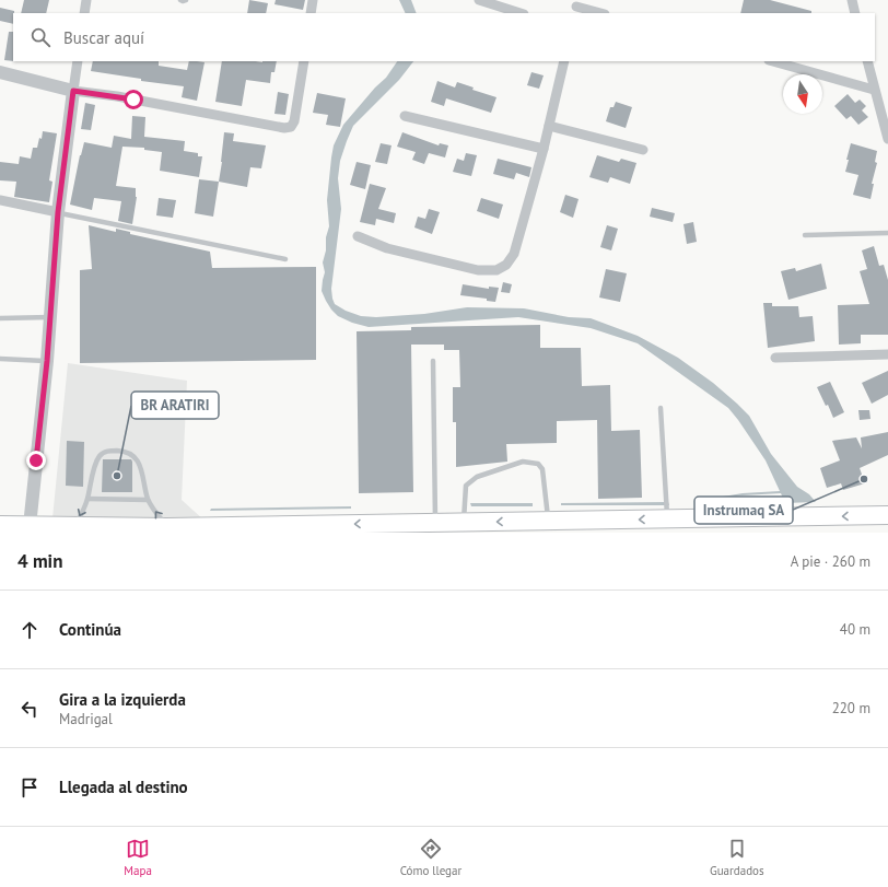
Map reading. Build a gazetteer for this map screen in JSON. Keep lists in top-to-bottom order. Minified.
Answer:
{"places":["BR ARATIRI","Instrumaq SA"],"north":"bottom","page":{"search":"Buscar aquí","heading":["4 min","A pie · 260 m"],"list":[["Continúa","40 m"],["Gira a la izquierda","Madrigal","220 m"],"Llegada al destino"],"nav":["Mapa","Cómo llegar","Guardados"]}}
